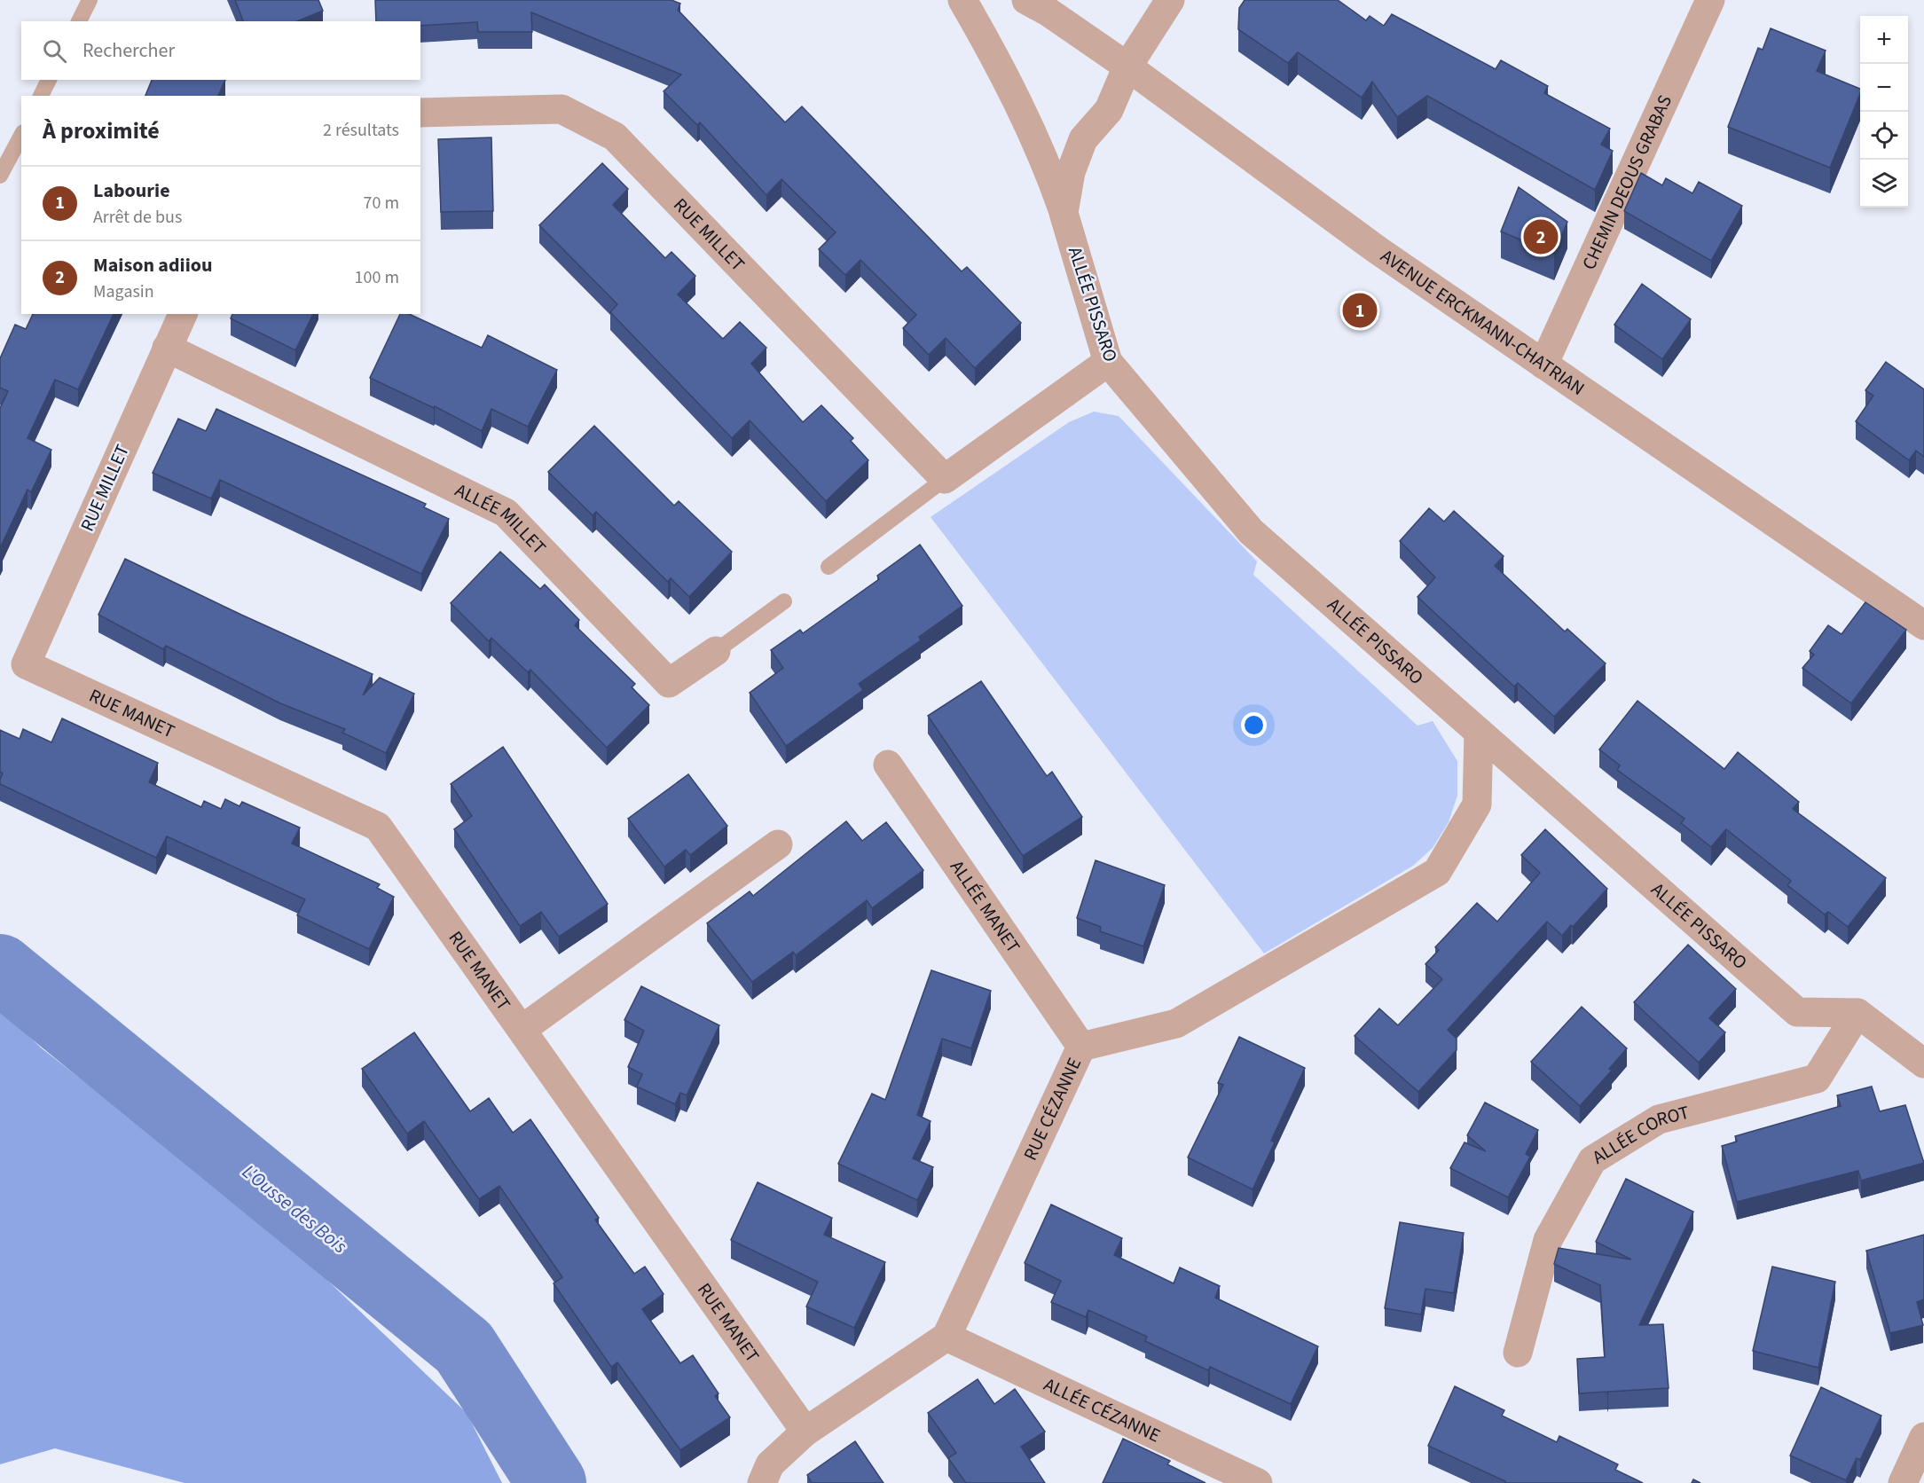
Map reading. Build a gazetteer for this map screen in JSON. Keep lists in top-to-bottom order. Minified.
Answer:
{"streets":{"street":["CHEMIN DEOUS GRABAS","RUE MILLET","ALLÉE PISSARO","AVENUE ERCKMANN-CHATRIAN","ALLÉE MILLET","RUE MANET","ALLÉE MANET","RUE CÉZANNE","ALLÉE COROT","ALLÉE CÉZANNE"]},"crossings":[["CHEMIN DEOUS GRABAS","AVENUE ERCKMANN-CHATRIAN"],["RUE MILLET","ALLÉE MILLET"],["RUE MILLET","RUE MANET"],["ALLÉE PISSARO","AVENUE ERCKMANN-CHATRIAN"],["ALLÉE PISSARO","RUE CÉZANNE"],["ALLÉE PISSARO","ALLÉE COROT"],["ALLÉE MANET","RUE CÉZANNE"],["RUE CÉZANNE","ALLÉE CÉZANNE"]],"water":["L'Ousse des Bois"],"page":{"map_buttons":["+","−"],"search":"Rechercher","heading":["À proximité","2 résultats"],"list":[{"mark":"1","name":"Labourie","note":"Arrêt de bus","value":"70 m"},{"mark":"2","name":"Maison adiiou","note":"Magasin","value":"100 m"}],"pins":["2","1"]}}
